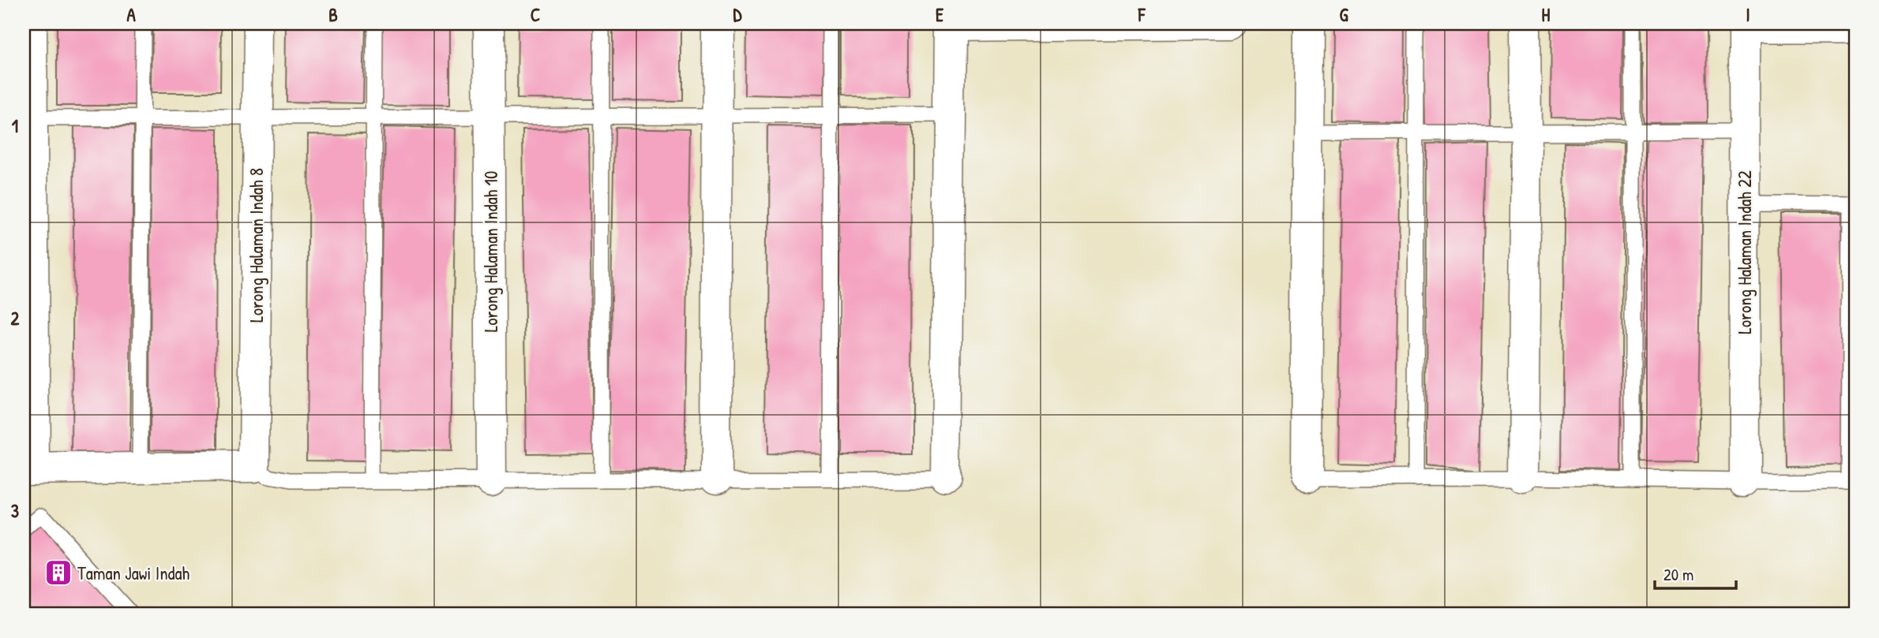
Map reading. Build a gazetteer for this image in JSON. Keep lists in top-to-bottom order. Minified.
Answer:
{"streets":{"street":["Lorong Halaman Indah 8","Lorong Halaman Indah 10","Lorong Halaman Indah 22"]},"places":{"building":["Taman Jawi Indah"]},"scale_bar":"20 m","grid":{"columns":["A","B","C","D","E","F","G","H","I"],"rows":["1","2","3"]}}
